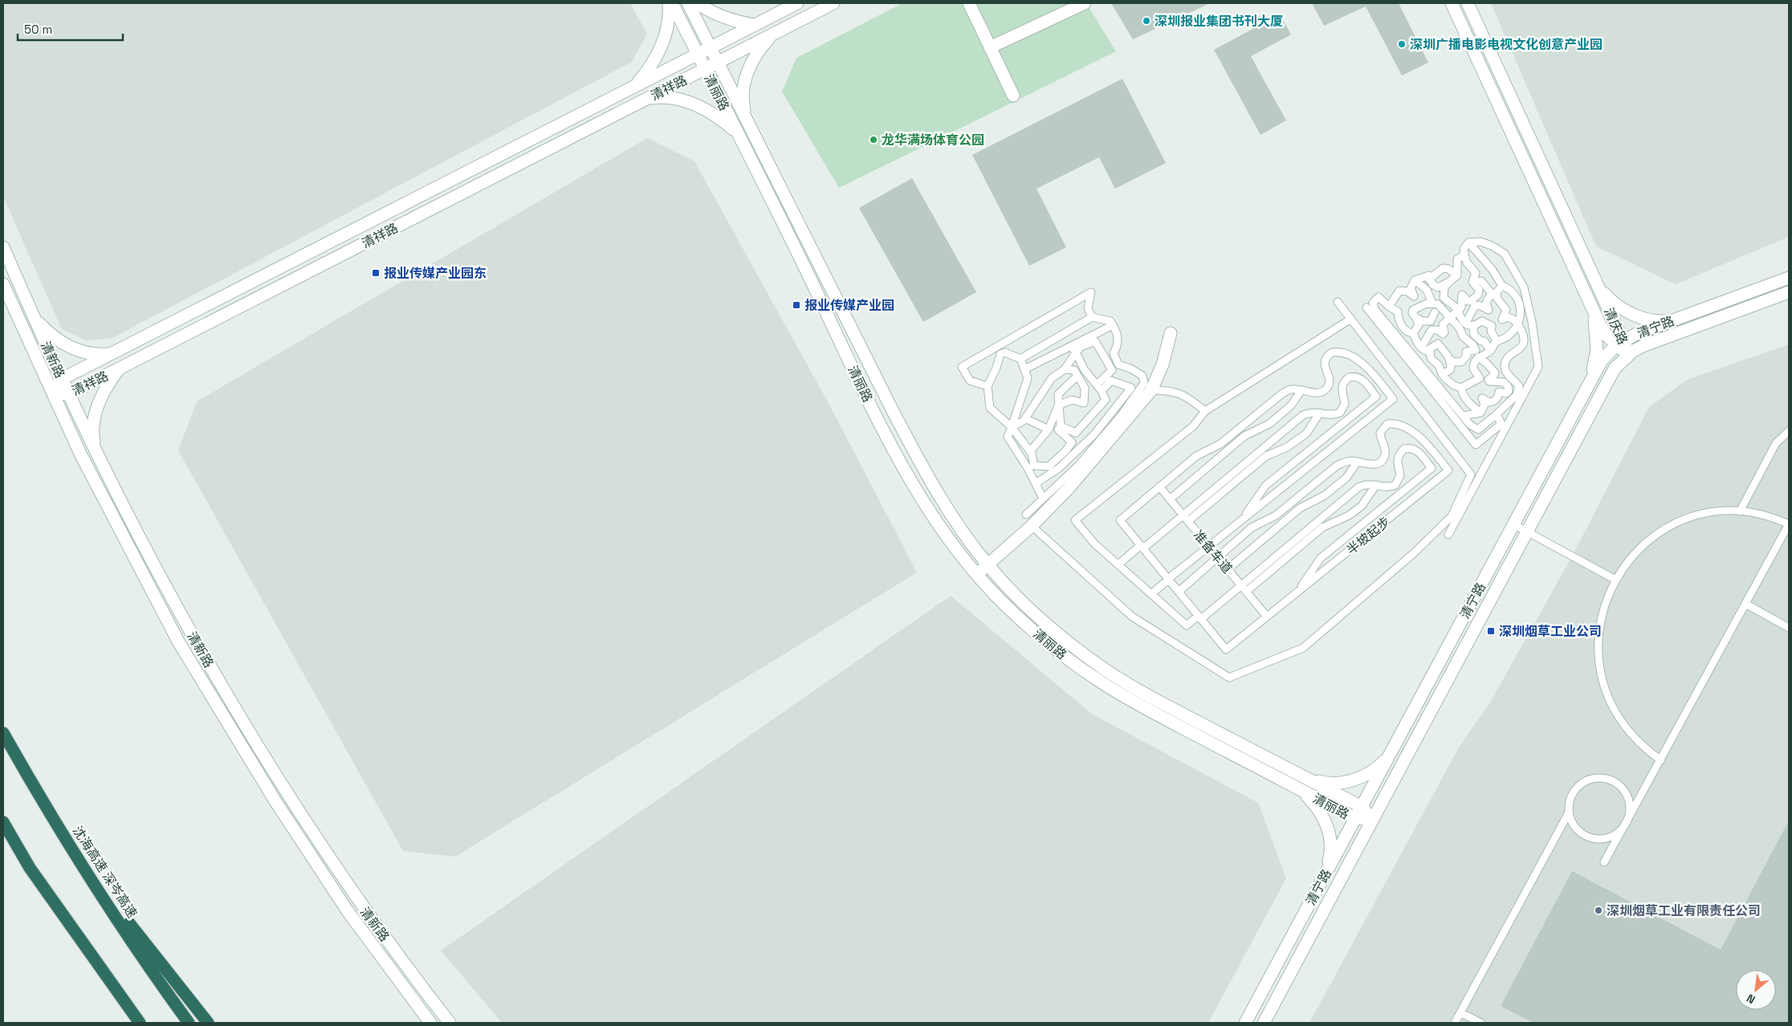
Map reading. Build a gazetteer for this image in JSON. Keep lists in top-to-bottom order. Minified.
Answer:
{"streets":{"highway":["沈海高速 深岑高速"],"street":["清祥路","清丽路","清庆路","清宁路","清新路"],"lane":["半坡起步","准备车道"]},"crossings":[["清祥路","清丽路"],["清祥路","清新路"],["清丽路","清宁路"],["清庆路","清宁路"],["半坡起步","准备车道"]],"places":{"other":["深圳报业集团书刊大厦","深圳广播电影电视文化创意产业园","龙华满场体育公园","深圳烟草工业有限责任公司"],"transit":["报业传媒产业园东","报业传媒产业园","深圳烟草工业公司"]},"scale_bar":"50 m","north":"bottom left"}
